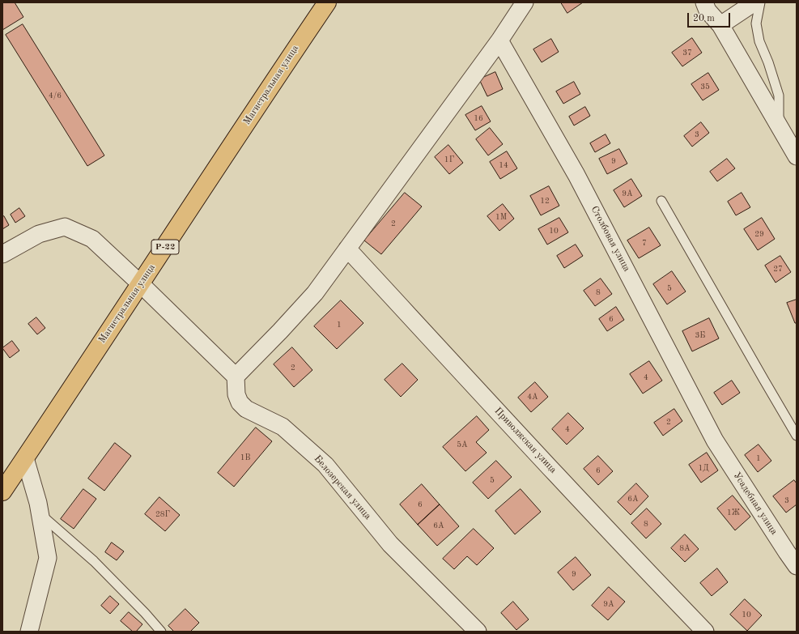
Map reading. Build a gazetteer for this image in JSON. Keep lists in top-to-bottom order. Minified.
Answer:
{"streets":{"highway":["Магистральная улица","Р-22"],"street":["Столбовая улица","Приволжская улица","Белозерская улица","Усадебная улица"]},"crossings":[["Столбовая улица","Усадебная улица"]],"house_numbers":["37","35","4/6","16","3","1Г","9","14","9А","12","1М","2","10","29","7","27","5","8","6","1","3Б","2","4","4А","2","4","5А","1В","1","1Д","6","5","6А","3","6","1Ж","28Г","8","6А","8А","9","9А","10"],"scale_bar":"20 m"}
